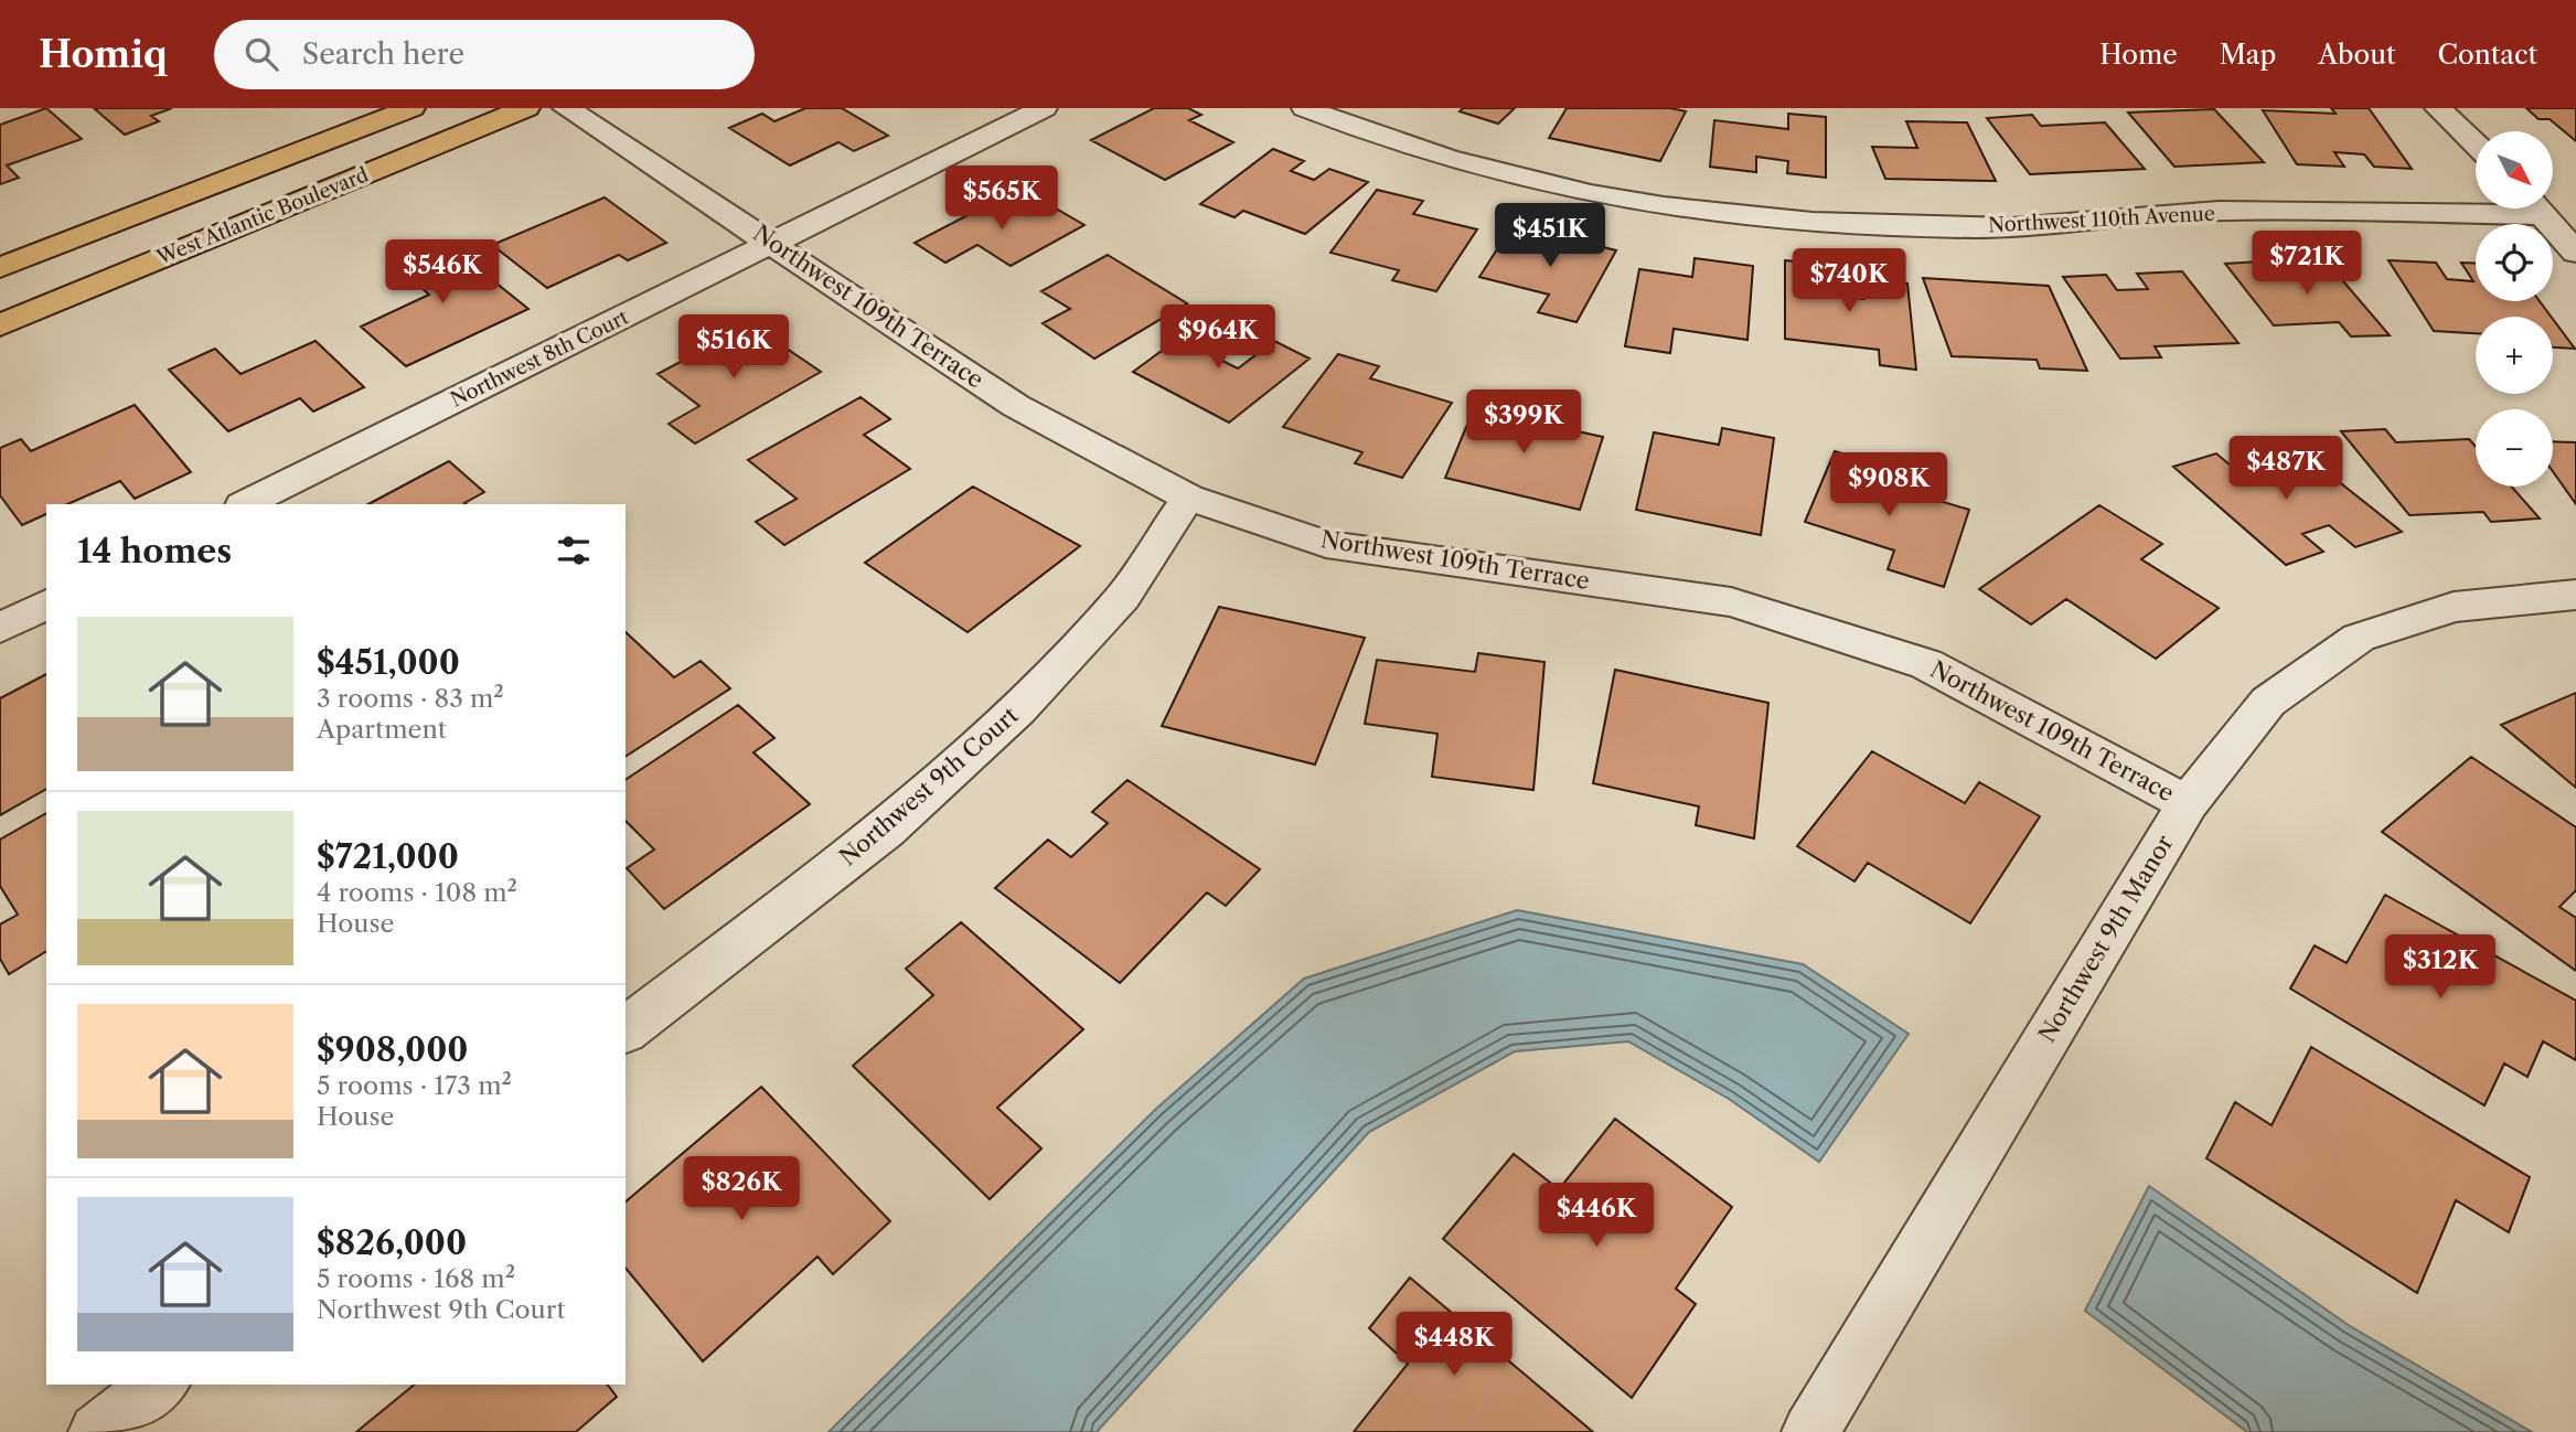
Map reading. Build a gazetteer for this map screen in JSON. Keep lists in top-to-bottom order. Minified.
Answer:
{"streets":{"main road":["West Atlantic Boulevard"],"street":["Northwest 110th Avenue","Northwest 109th Terrace","Northwest 8th Court","Northwest 9th Court","Northwest 9th Manor"]},"crossings":[["Northwest 109th Terrace","Northwest 8th Court"],["Northwest 109th Terrace","Northwest 9th Court"],["Northwest 109th Terrace","Northwest 9th Manor"]],"north":"bottom right","page":{"header":"Homiq","search":"Search here","nav":["Home","Map","About","Contact"],"map_buttons":["+","−"],"price":["$565K","$451K","$721K","$546K","$740K","$964K","$516K","$399K","$487K","$908K","$312K","$826K","$446K","$448K"],"heading":"14 homes","list":[{"name":"$451,000","note":"3 rooms · 83 m² · Apartment"},{"name":"$721,000","note":"4 rooms · 108 m² · House"},{"name":"$908,000","note":"5 rooms · 173 m² · House"},{"name":"$826,000","note":"5 rooms · 168 m² · Northwest 9th Court"}]}}
